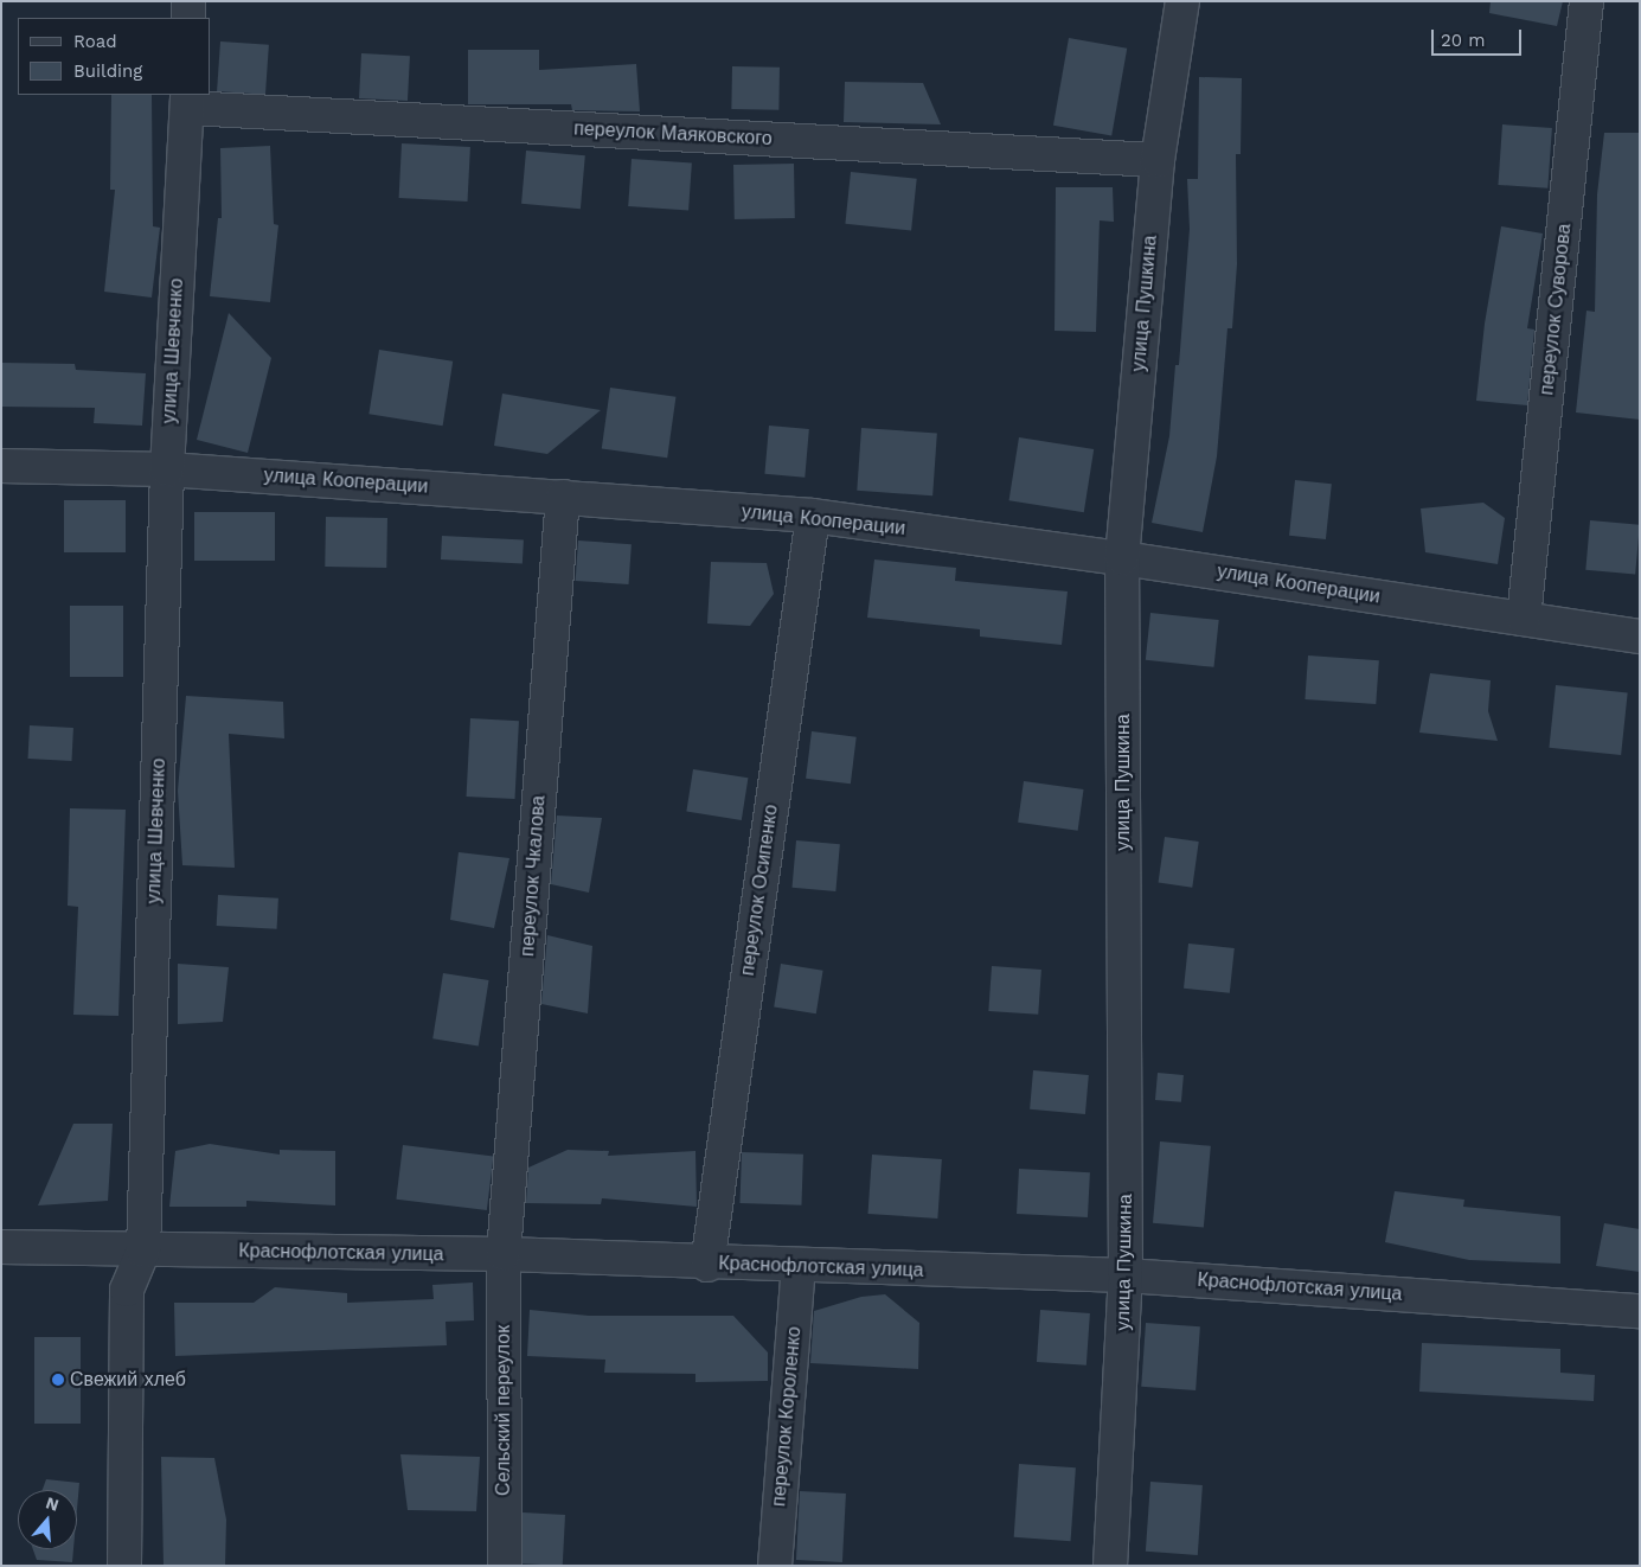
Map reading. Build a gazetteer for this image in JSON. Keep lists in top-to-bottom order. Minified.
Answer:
{"streets":{"street":["переулок Маяковского","улица Пушкина","переулок Суворова","улица Шевченко","улица Кооперации","переулок Чкалова","переулок Осипенко","Краснофлотская улица","Сельский переулок","переулок Короленко"]},"crossings":[["переулок Маяковского","улица Пушкина"],["переулок Маяковского","улица Шевченко"],["улица Пушкина","улица Кооперации"],["улица Пушкина","Краснофлотская улица"],["переулок Суворова","улица Кооперации"],["улица Шевченко","улица Кооперации"],["улица Шевченко","Краснофлотская улица"],["улица Кооперации","переулок Чкалова"],["улица Кооперации","переулок Осипенко"],["переулок Чкалова","Краснофлотская улица"],["переулок Чкалова","Сельский переулок"],["переулок Осипенко","Краснофлотская улица"],["Краснофлотская улица","Сельский переулок"],["Краснофлотская улица","переулок Короленко"]],"places":["Свежий хлеб"],"legend":["Road","Building"],"scale_bar":"20 m","north":"top"}
